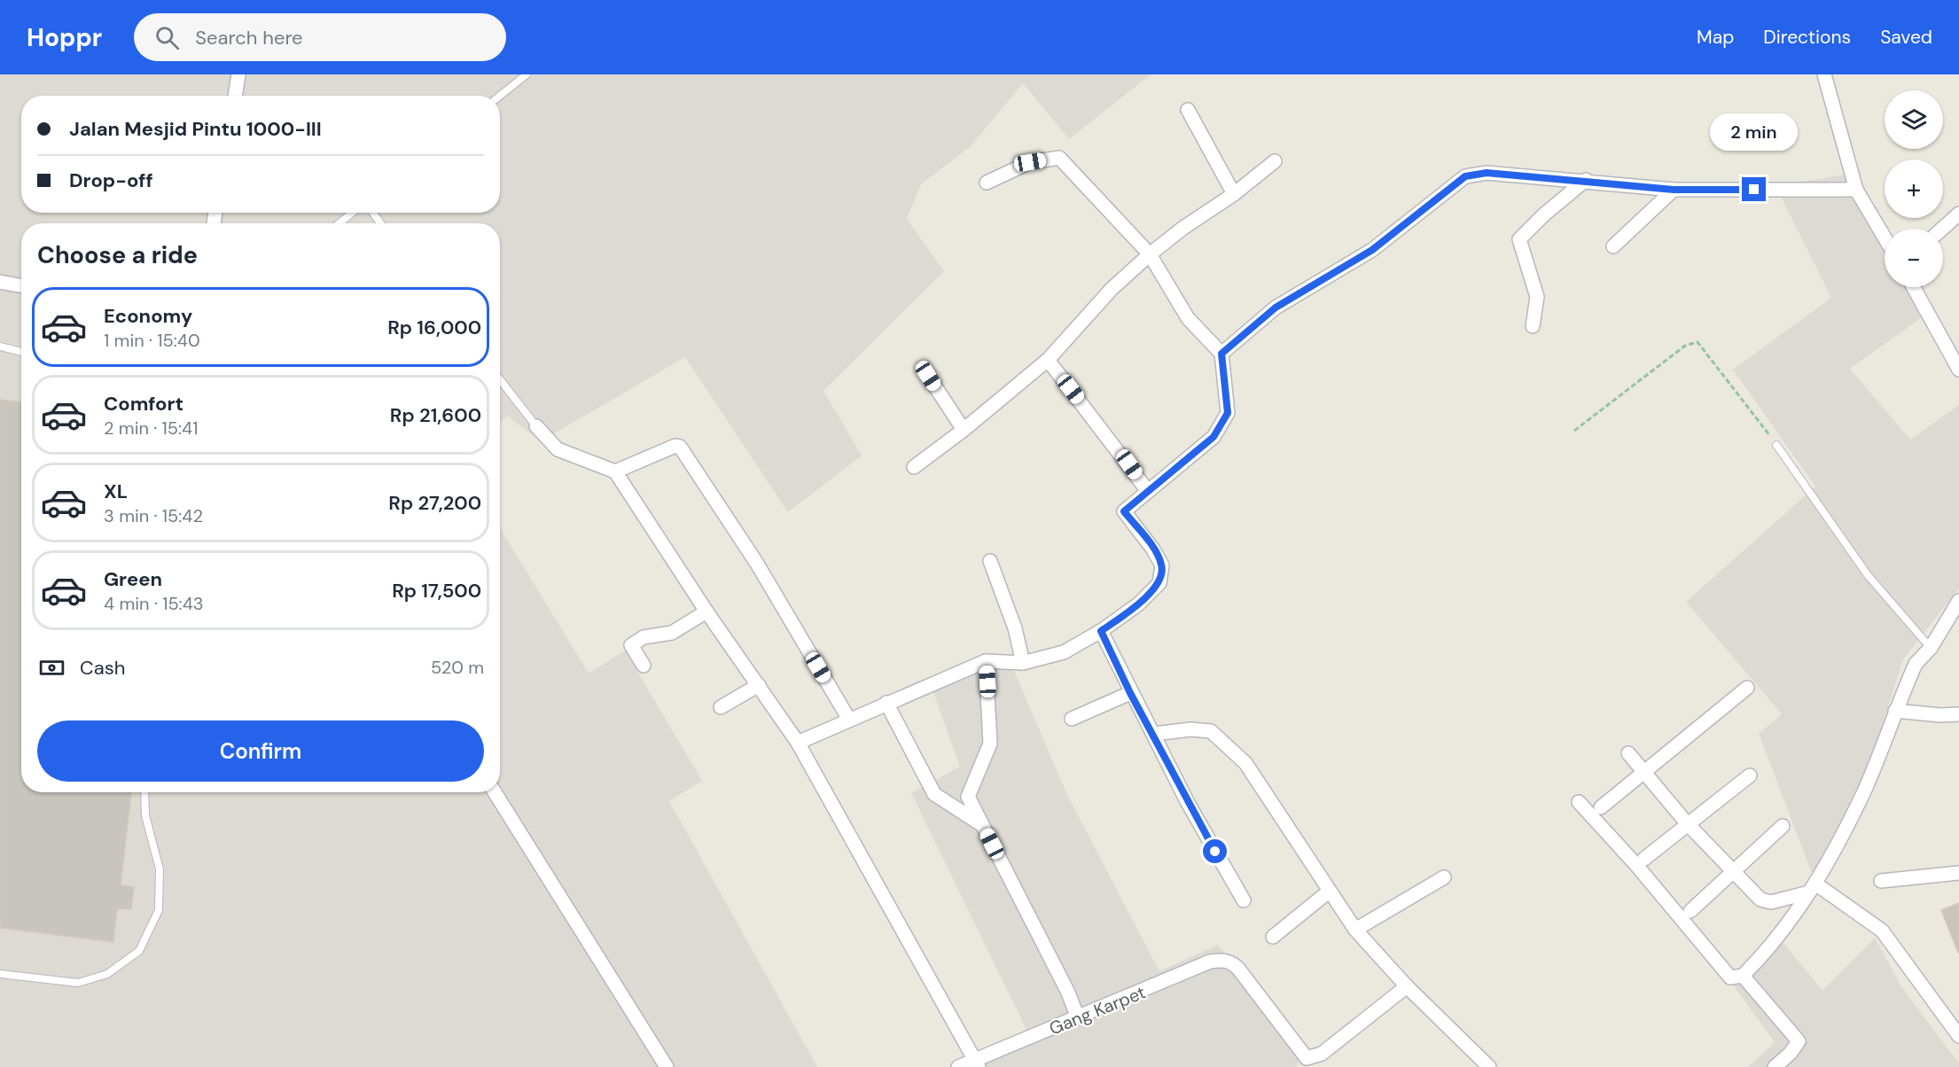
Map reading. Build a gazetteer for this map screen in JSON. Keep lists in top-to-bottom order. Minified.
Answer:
{"streets":{"street":["Gang Karpet"]},"page":{"header":"Hoppr","search":"Search here","nav":["Map","Directions","Saved"],"map_buttons":["+","−"],"banner":["Jalan Mesjid Pintu 1000-III","Drop-off"],"bubble":"2 min","heading":"Choose a ride","list":[{"name":"Economy","note":"1 min · 15:40","value":"Rp 16,000"},{"name":"Comfort","note":"2 min · 15:41","value":"Rp 21,600"},{"name":"XL","note":"3 min · 15:42","value":"Rp 27,200"},{"name":"Green","note":"4 min · 15:43","value":"Rp 17,500"}],"pay":["Cash","520 m"],"buttons":"Confirm"}}
